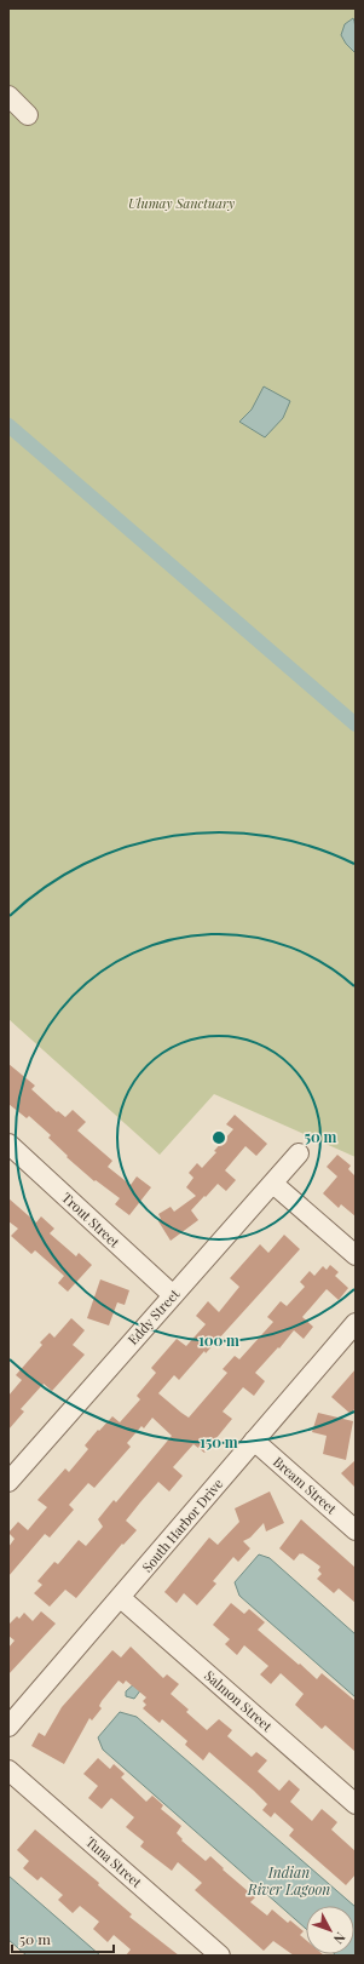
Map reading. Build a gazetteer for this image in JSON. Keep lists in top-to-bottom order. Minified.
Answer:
{"streets":{"street":["Trout Street","Eddy Street","Bream Street","South Harbor Drive","Salmon Street","Tuna Street"]},"crossings":[["Trout Street","Eddy Street"],["Bream Street","South Harbor Drive"],["South Harbor Drive","Salmon Street"]],"water":["Indian River Lagoon"],"parks":["Ulumay Sanctuary"],"scale_bar":"50 m","north":"bottom right","rings":["50 m","100 m","150 m"]}
